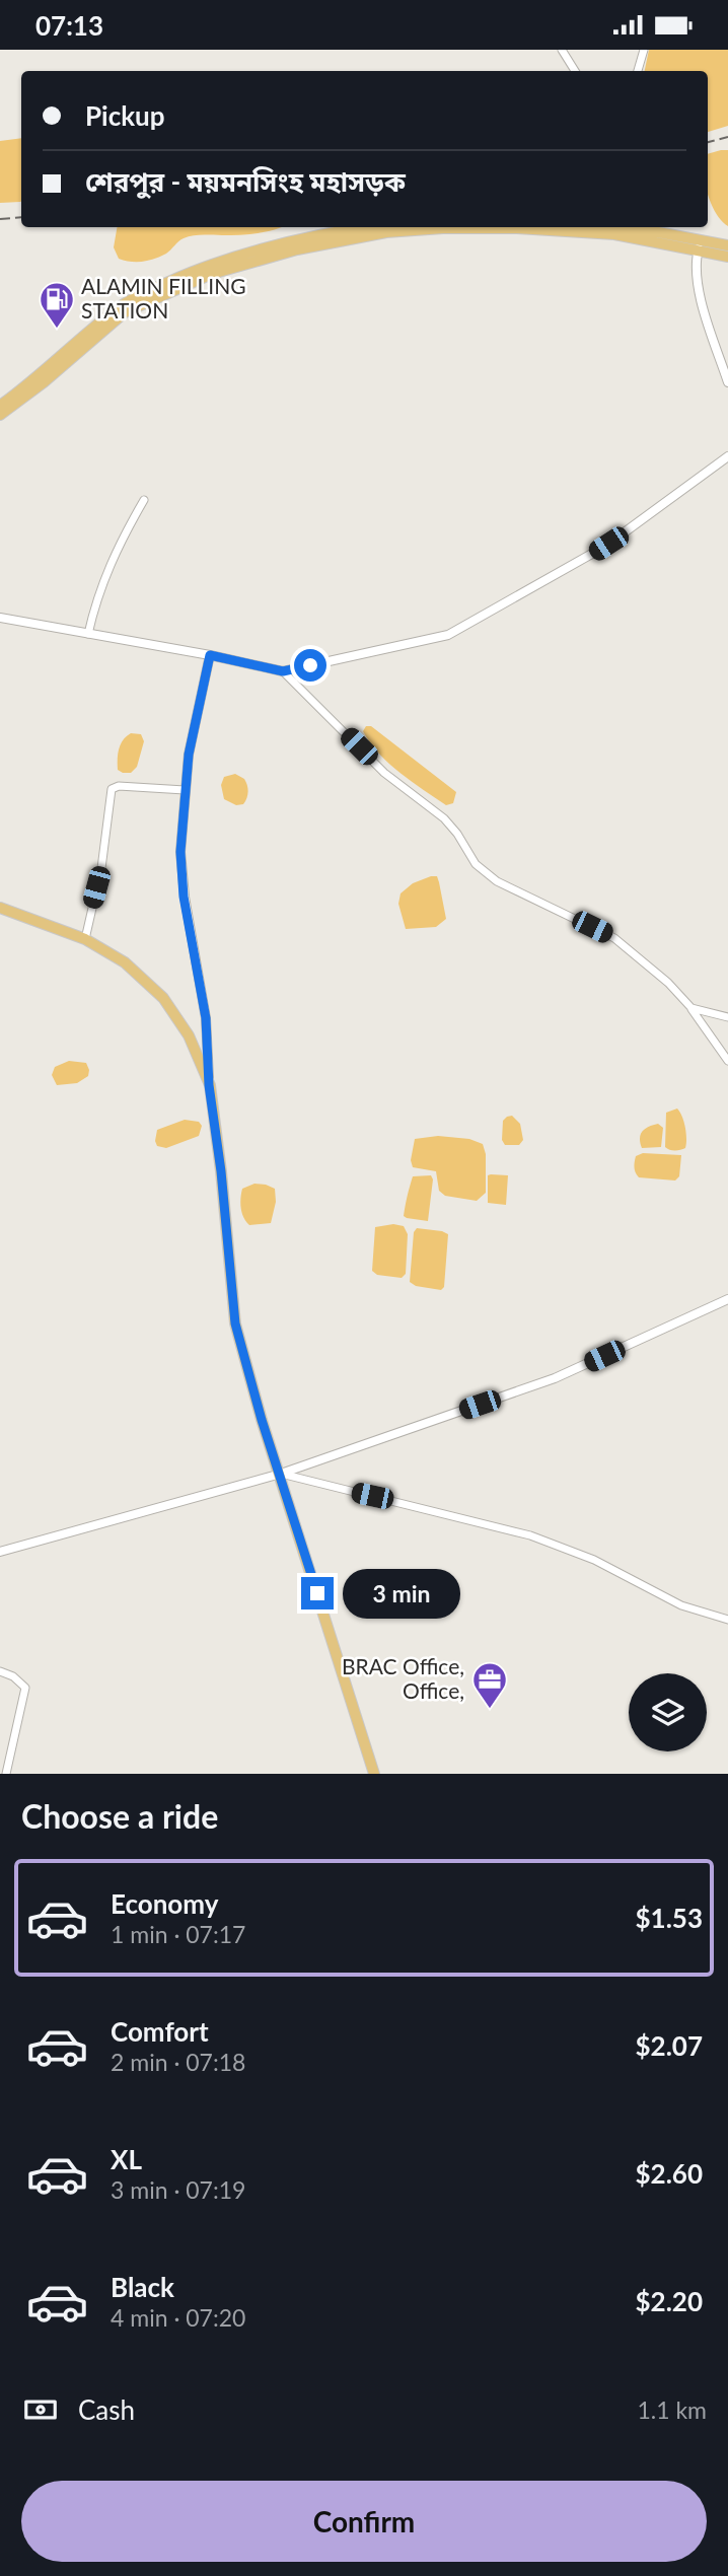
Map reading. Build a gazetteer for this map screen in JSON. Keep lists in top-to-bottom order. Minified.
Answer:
{"places":{"fuel station":["ALAMIN FILLING STATION"],"office":["BRAC Office, Office,"]},"page":{"status":"07:13","banner":["Pickup","শেরপুর - ময়মনসিংহ মহাসড়ক"],"bubble":"3 min","heading":"Choose a ride","list":[{"name":"Economy","note":"1 min · 07:17","value":"$1.53"},{"name":"Comfort","note":"2 min · 07:18","value":"$2.07"},{"name":"XL","note":"3 min · 07:19","value":"$2.60"},{"name":"Black","note":"4 min · 07:20","value":"$2.20"}],"pay":["Cash","1.1 km"],"buttons":"Confirm"}}
